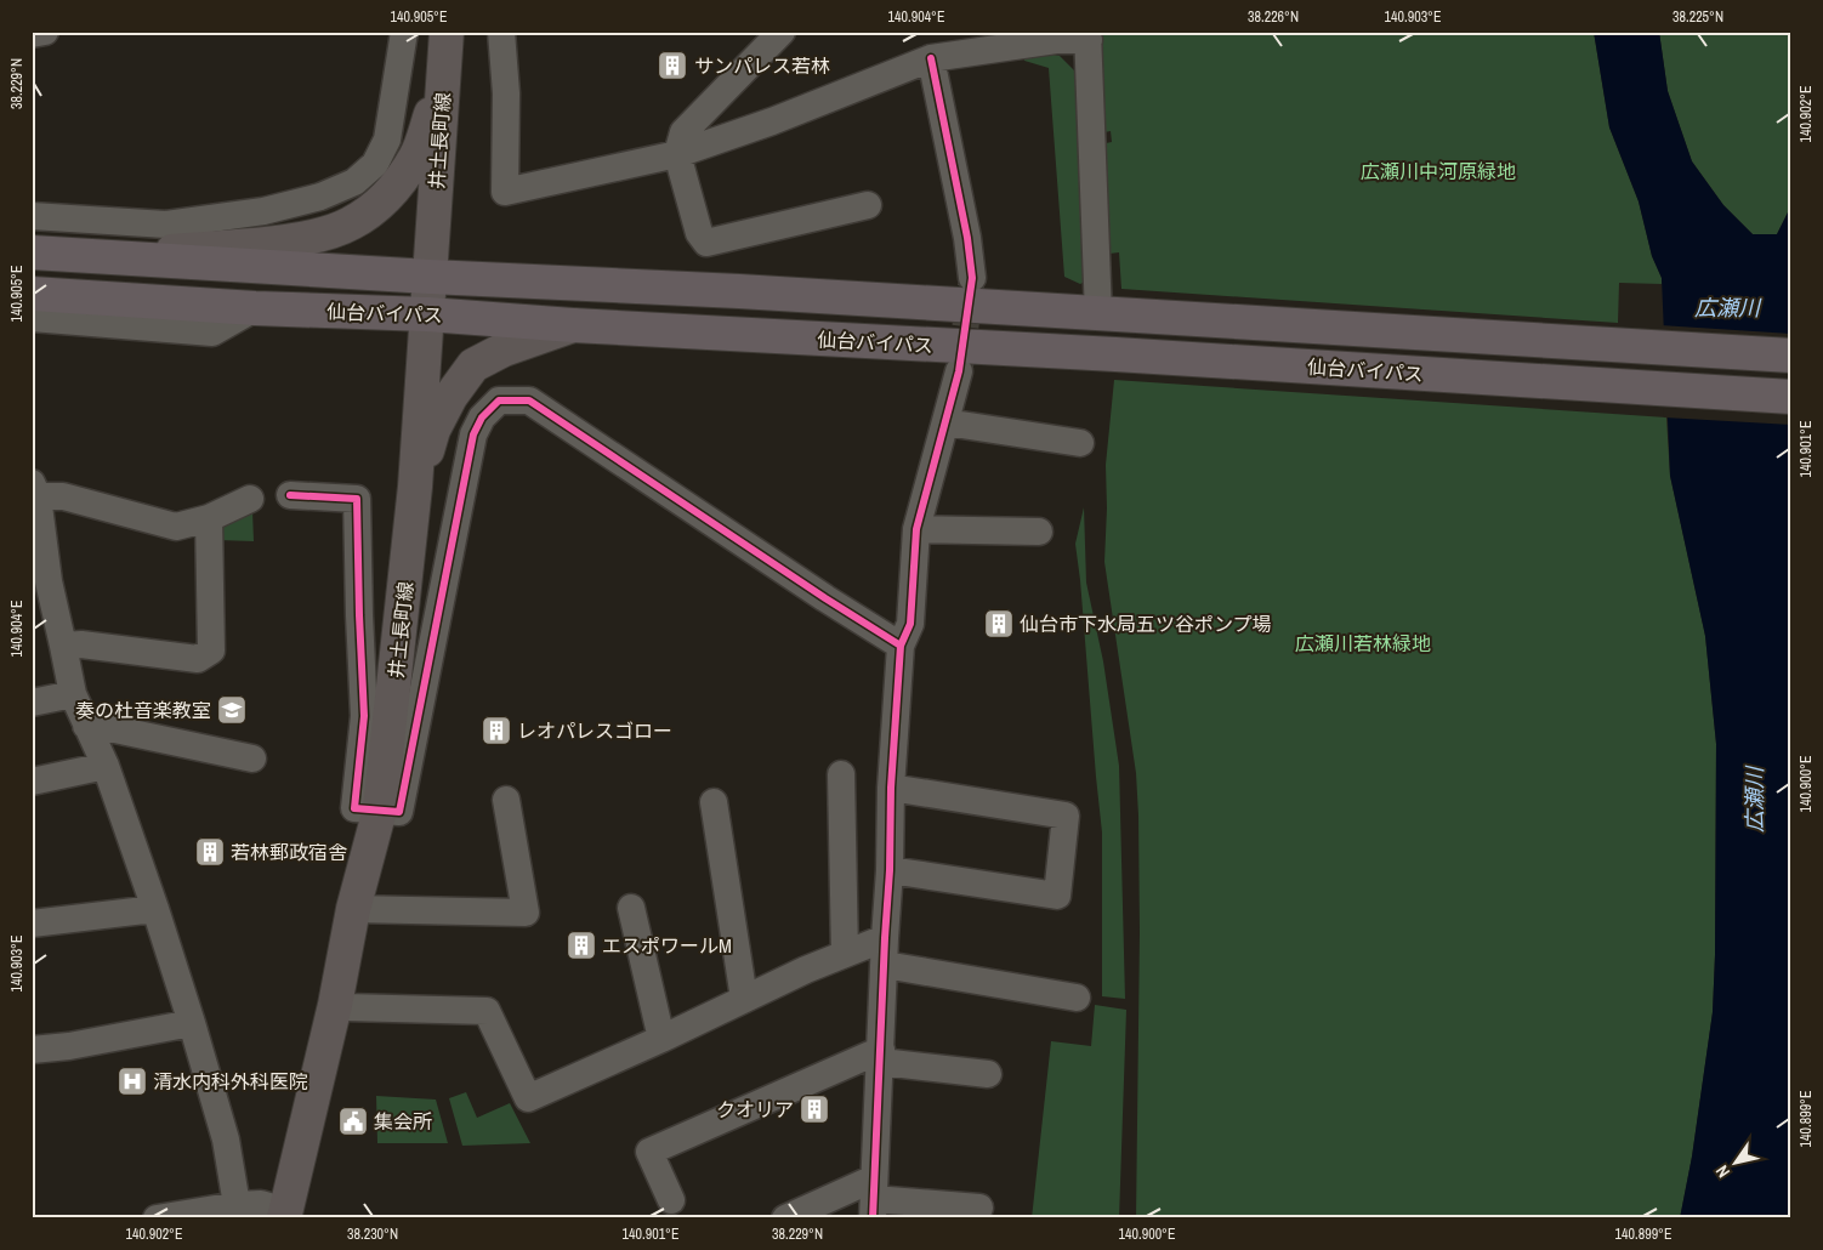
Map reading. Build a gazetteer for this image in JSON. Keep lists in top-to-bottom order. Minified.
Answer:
{"streets":{"highway":["仙台バイパス"],"main road":["井土長町線"]},"crossings":[["井土長町線","仙台バイパス"]],"water":["広瀬川"],"parks":["広瀬川中河原緑地","広瀬川若林緑地"],"places":{"building":["サンパレス若林","仙台市下水局五ツ谷ポンプ場","レオパレスゴロー","若林郵政宿舎","エスポワールM","クオリア"],"school or university":["奏の杜音楽教室"],"hospital":["清水内科外科医院"],"public building":["集会所"]},"north":"bottom left","coordinates":["140.905°E","140.904°E","38.226°N","140.903°E","38.225°N","38.229°N","140.902°E","140.901°E","140.900°E","140.899°E","38.230°N"]}
